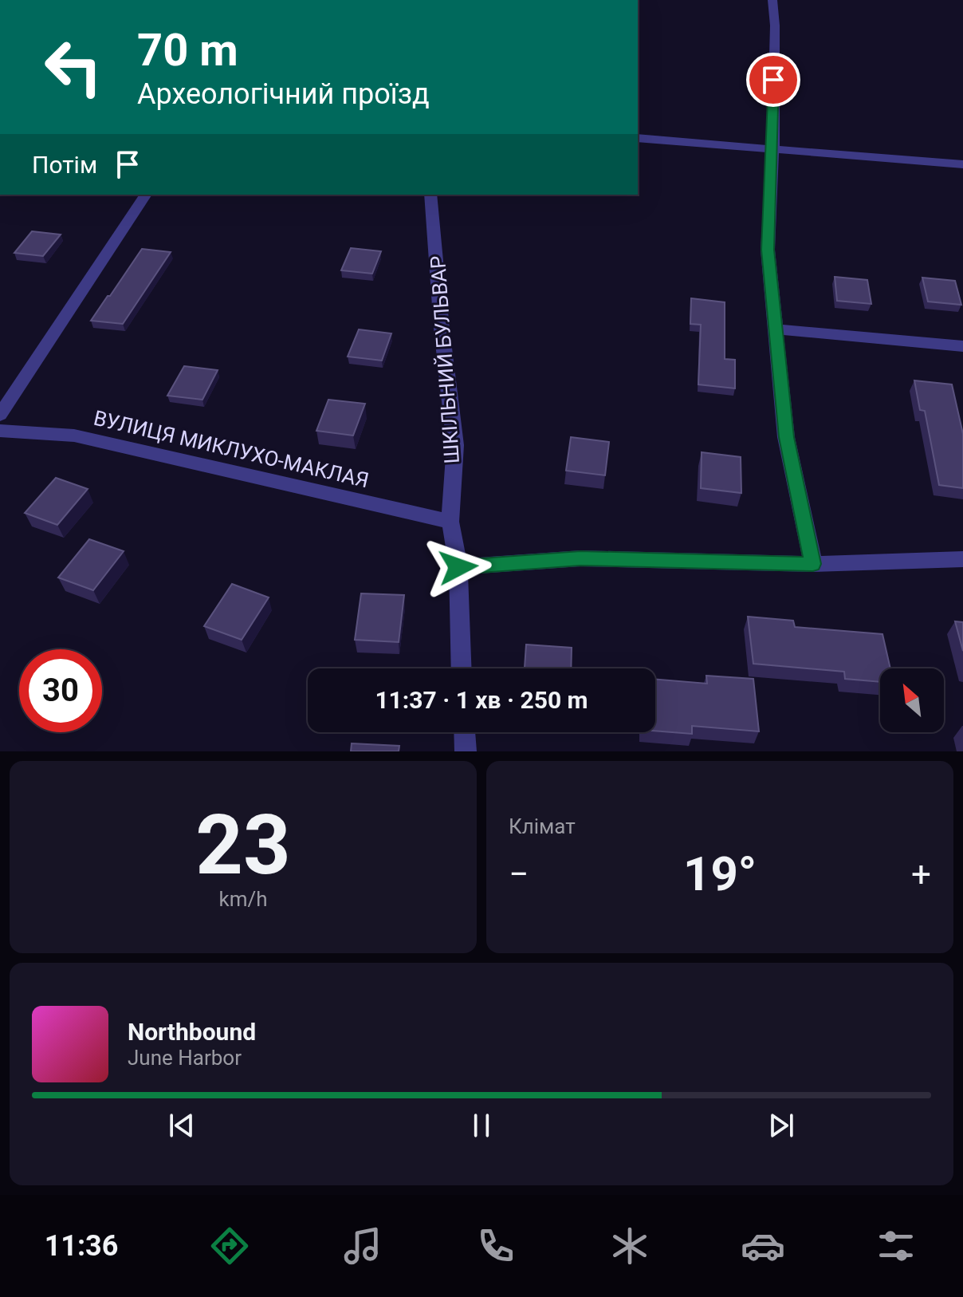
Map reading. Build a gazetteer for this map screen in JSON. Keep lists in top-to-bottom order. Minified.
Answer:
{"streets":{"street":["ШКІЛЬНИЙ БУЛЬВАР","ВУЛИЦЯ МИКЛУХО-МАКЛАЯ"]},"crossings":[["ШКІЛЬНИЙ БУЛЬВАР","ВУЛИЦЯ МИКЛУХО-МАКЛАЯ"]],"north":"top left","page":{"turn":["70 m","Археологічний проїзд"],"then":"Потім","limit":"30","trip":"11:37 · 1 хв · 250 m","tile":[["23","km/h"],"Клімат"],"heat":["−","19°","+"],"song":["Northbound","June Harbor"],"tabs":"11:36"}}
